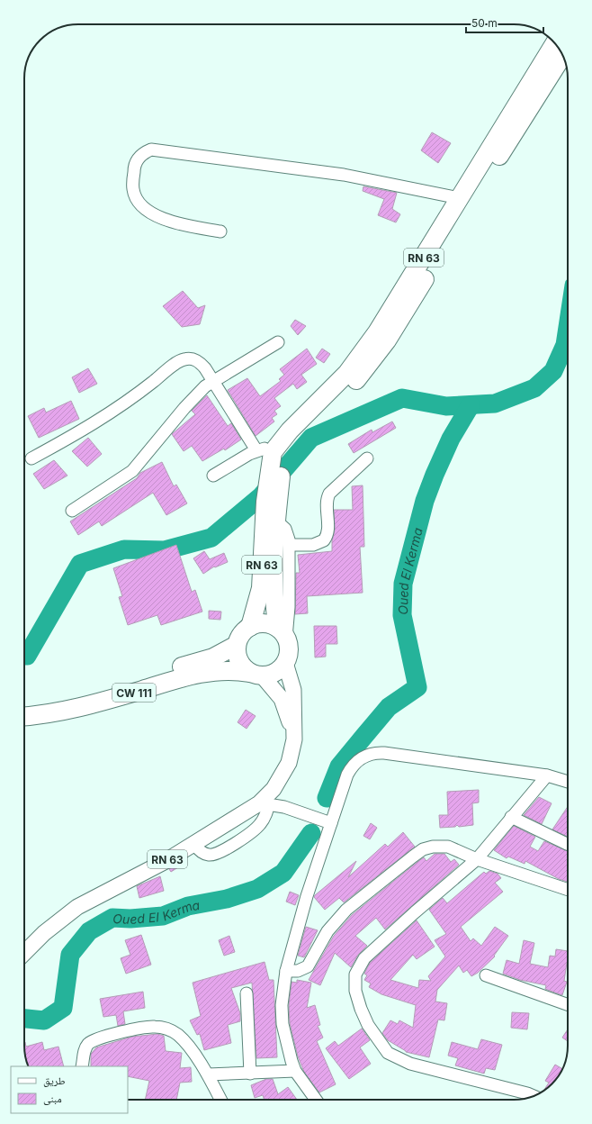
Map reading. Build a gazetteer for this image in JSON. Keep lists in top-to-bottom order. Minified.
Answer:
{"streets":{"highway":["RN 63","CW 111"]},"crossings":[["RN 63","CW 111"]],"water":["Oued El Kerma"],"legend":["طريق","مبنى"],"scale_bar":"50 m"}
